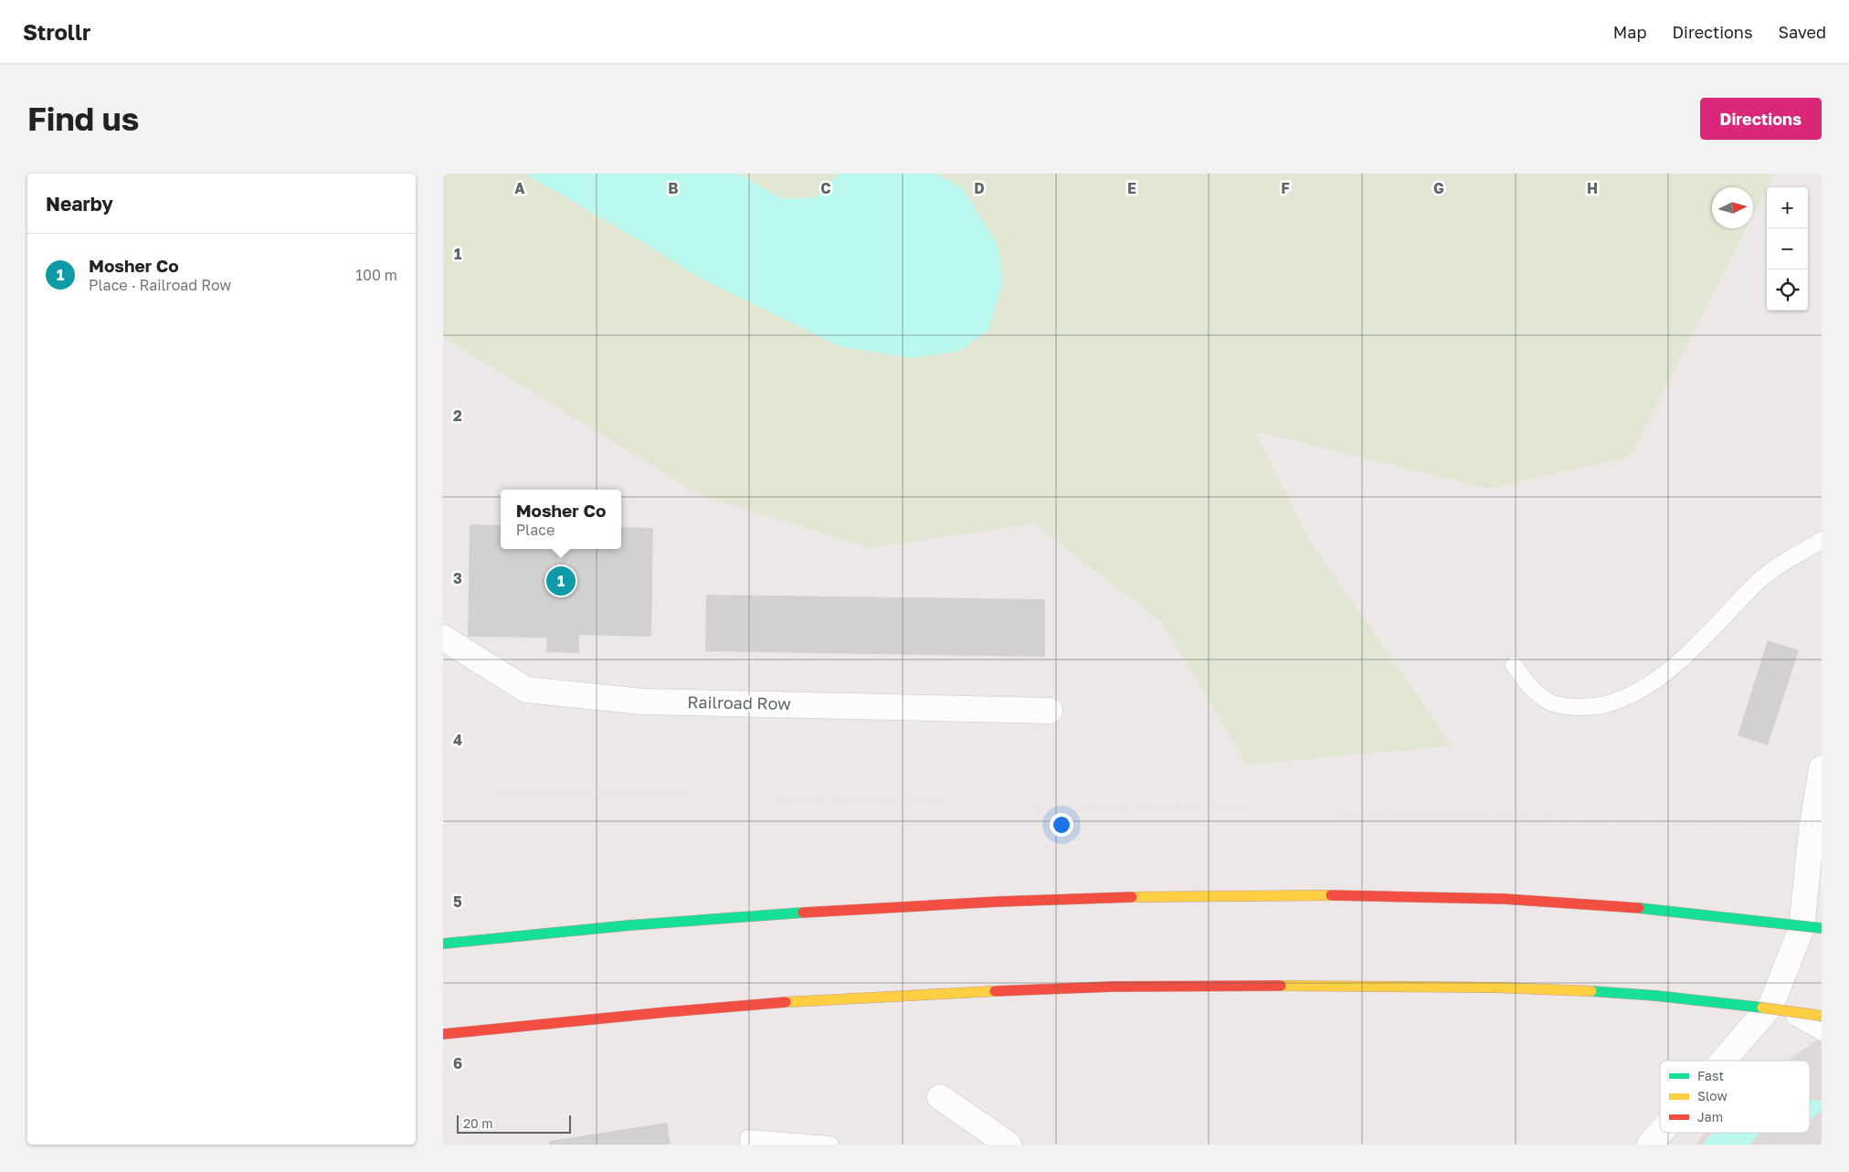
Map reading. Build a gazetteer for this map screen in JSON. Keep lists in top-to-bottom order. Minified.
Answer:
{"streets":{"street":["Railroad Row"]},"legend":["Fast","Slow","Jam"],"scale_bar":"20 m","north":"right","page":{"header":"Strollr","nav":["Map","Directions","Saved"],"buttons":"Directions","title":"Find us","heading":"Nearby","map_buttons":["+","−"],"list":[{"mark":"1","name":"Mosher Co","note":"Place · Railroad Row","value":"100 m"}],"popup":["Mosher Co","Place"],"pins":"1","scale":"20 m"},"grid":{"columns":["A","B","C","D","E","F","G","H"],"rows":["1","2","3","4","5","6"]}}
